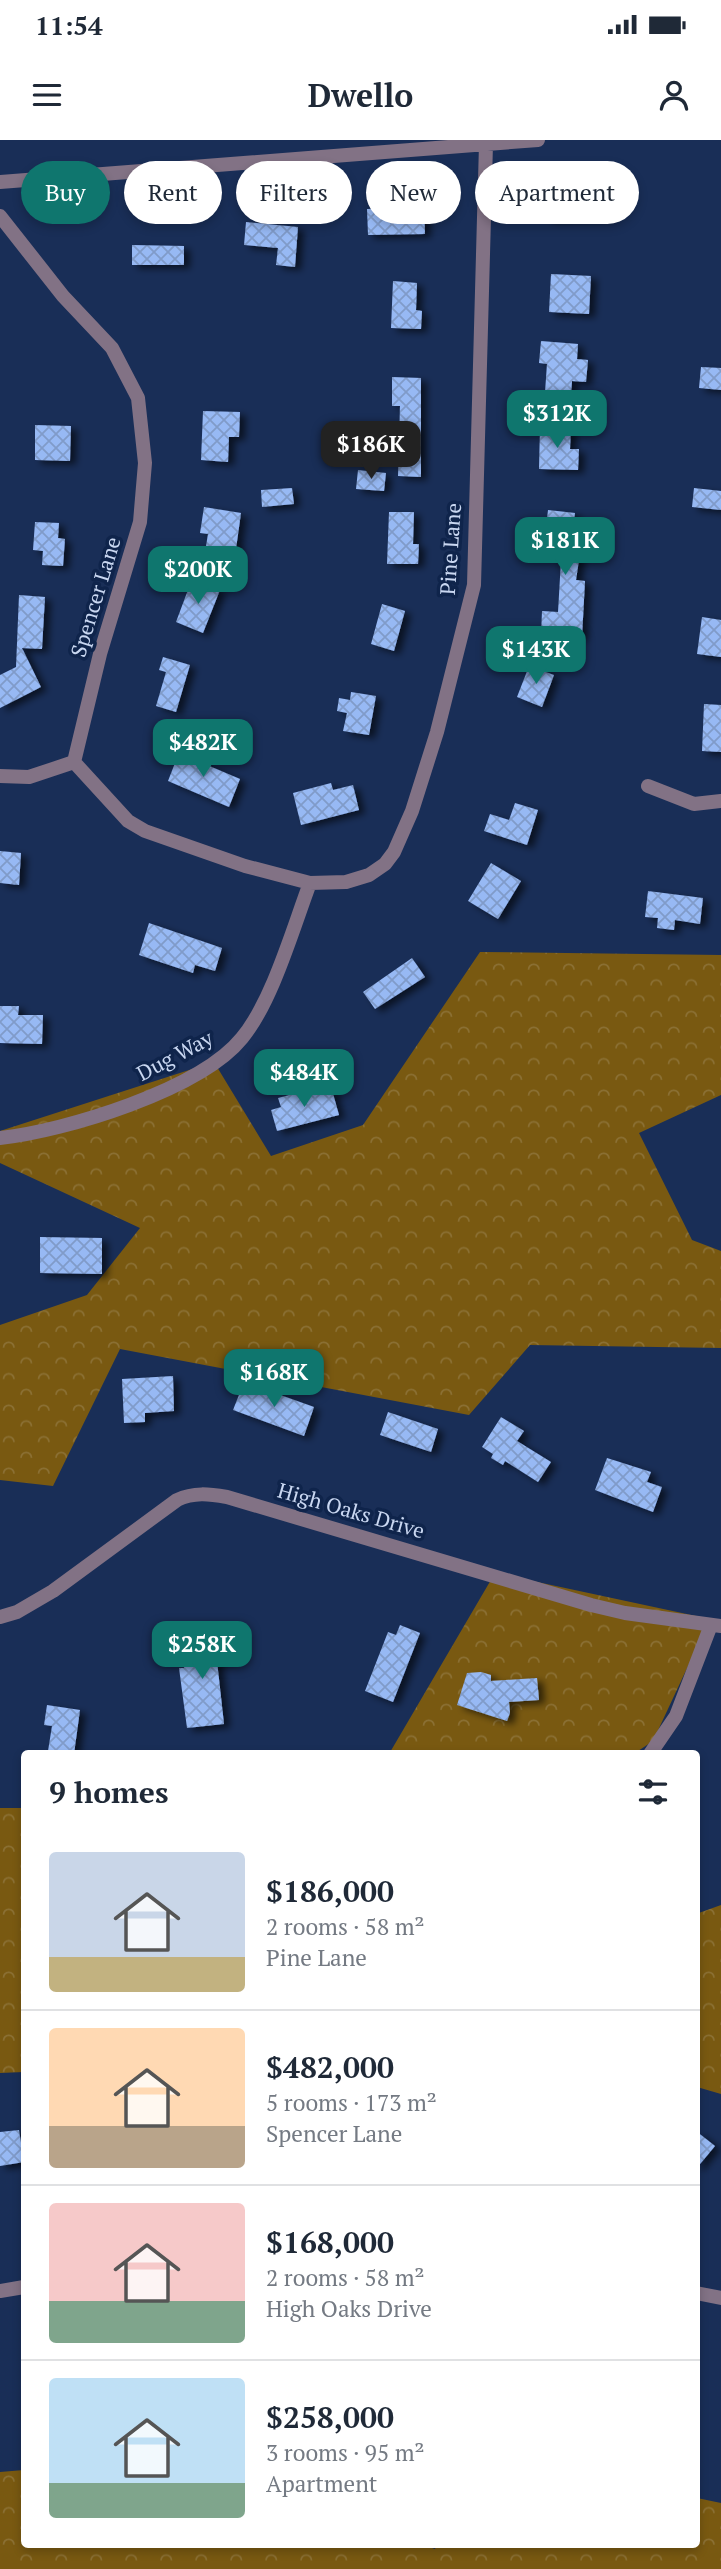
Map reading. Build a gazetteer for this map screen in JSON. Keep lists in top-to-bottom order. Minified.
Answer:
{"streets":{"street":["Pine Lane","Spencer Lane","Dug Way","High Oaks Drive"]},"crossings":[["Pine Lane","Dug Way"]],"page":{"status":"11:54","header":"Dwello","chip":["Buy","Rent","Filters","New","Apartment"],"price":["$312K","$186K","$181K","$200K","$143K","$482K","$484K","$168K","$258K"],"heading":"9 homes","list":[{"name":"$186,000","note":"2 rooms · 58 m² · Pine Lane"},{"name":"$482,000","note":"5 rooms · 173 m² · Spencer Lane"},{"name":"$168,000","note":"2 rooms · 58 m² · High Oaks Drive"},{"name":"$258,000","note":"3 rooms · 95 m² · Apartment"}]}}
